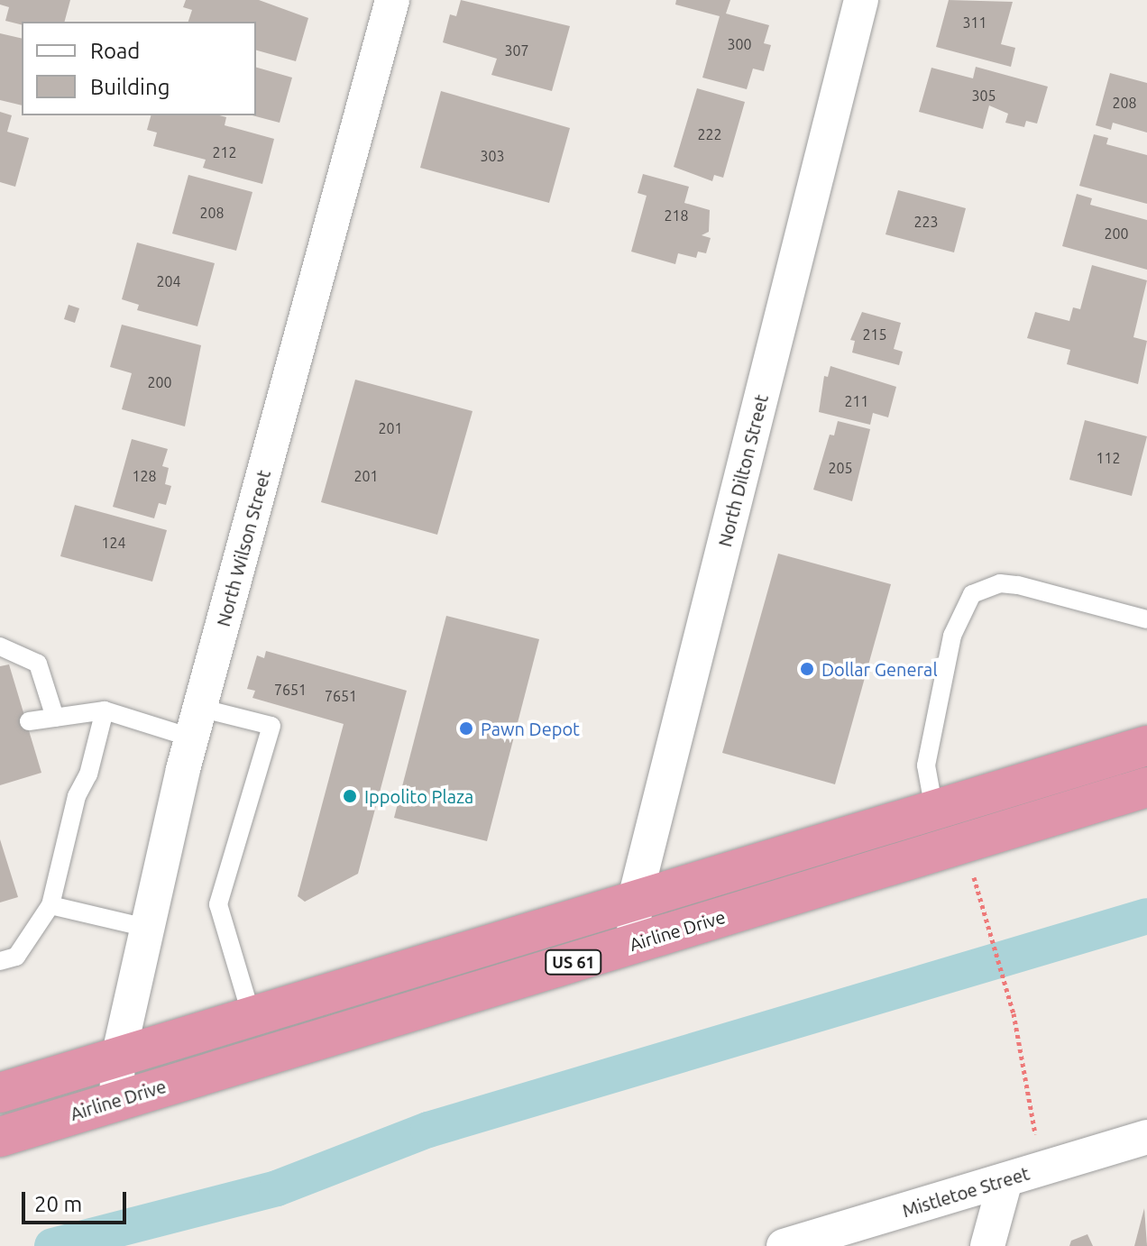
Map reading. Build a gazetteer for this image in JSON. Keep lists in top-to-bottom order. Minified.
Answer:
{"streets":{"highway":["Airline Drive","US 61"],"street":["North Dilton Street","North Wilson Street","Mistletoe Street"]},"crossings":[["North Dilton Street","Airline Drive"],["North Dilton Street","US 61"],["North Wilson Street","Airline Drive"],["North Wilson Street","US 61"]],"places":["Dollar General","Pawn Depot","Ippolito Plaza"],"house_numbers":["311","300","307","305","208","222","212","303","208","218","223","200","204","215","200","211","201","112","205","128","201","124","7651","7651"],"legend":["Road","Building"],"scale_bar":"20 m"}
